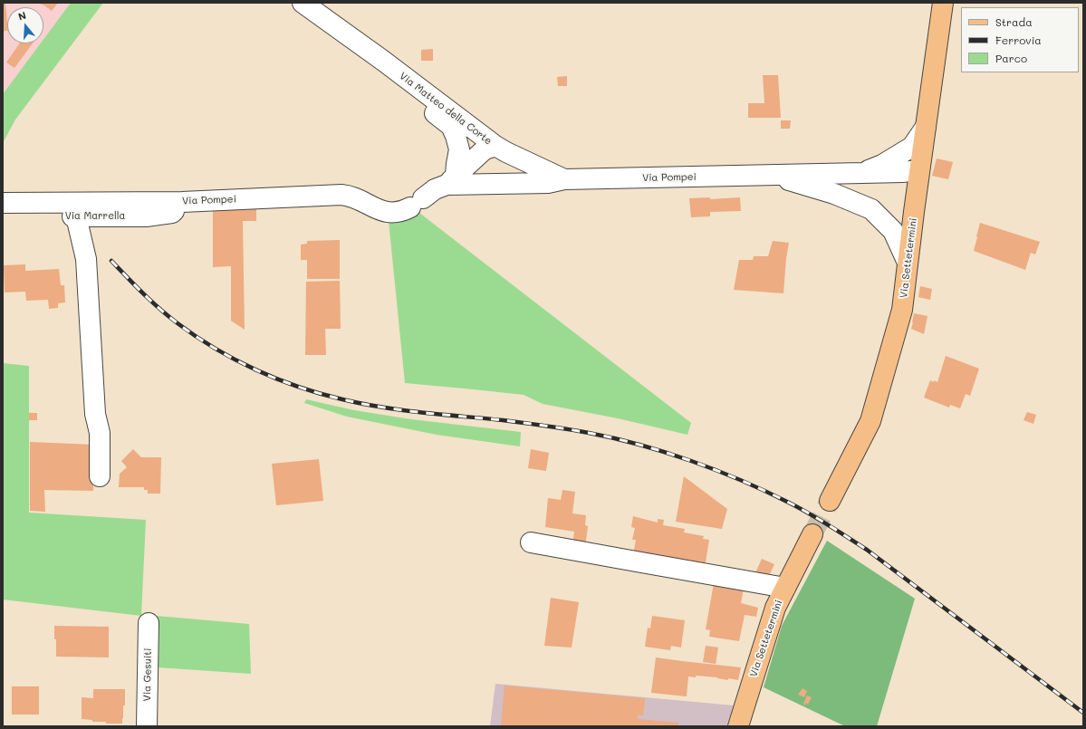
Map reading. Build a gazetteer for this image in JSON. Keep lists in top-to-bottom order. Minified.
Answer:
{"streets":{"main road":["Via Settetermini"],"street":["Via Matteo della Corte","Via Pompei","Via Marrella","Via Gesuiti"]},"crossings":[["Via Matteo della Corte","Via Pompei"],["Via Pompei","Via Marrella"],["Via Pompei","Via Settetermini"]],"legend":["Strada","Ferrovia","Parco"],"north":"top"}
